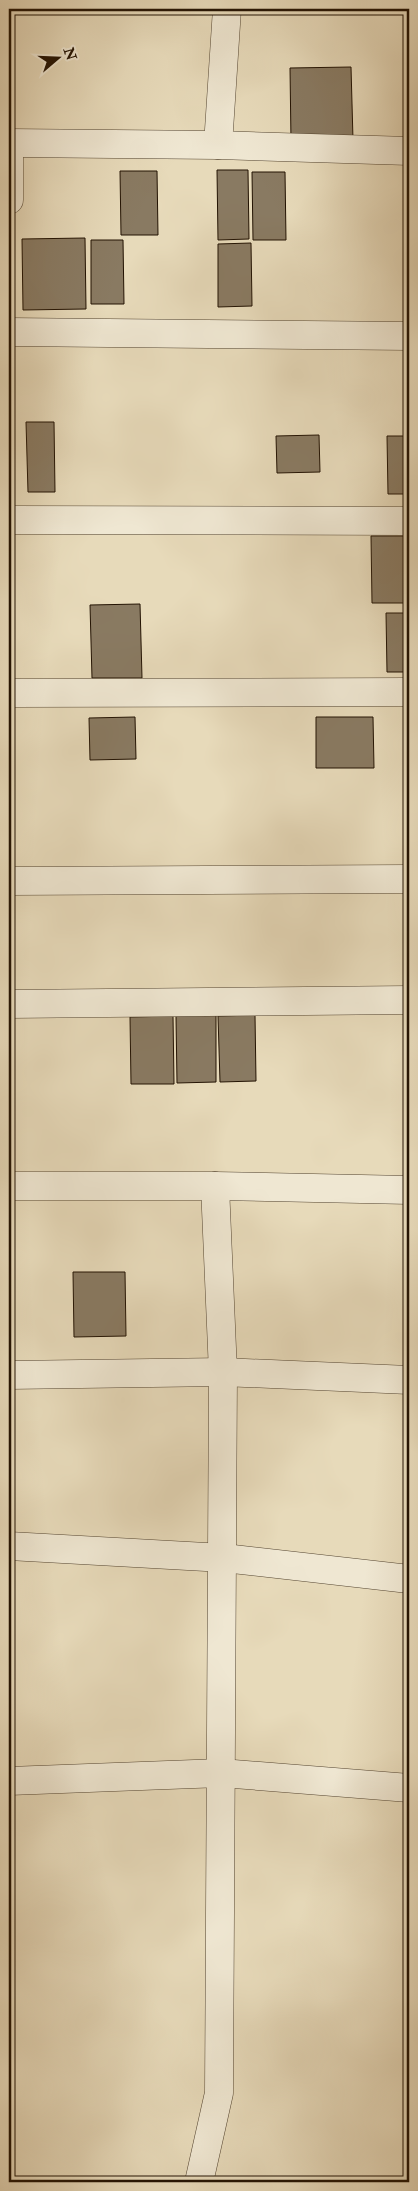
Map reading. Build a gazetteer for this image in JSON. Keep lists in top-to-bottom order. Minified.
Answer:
{"north":"right"}
